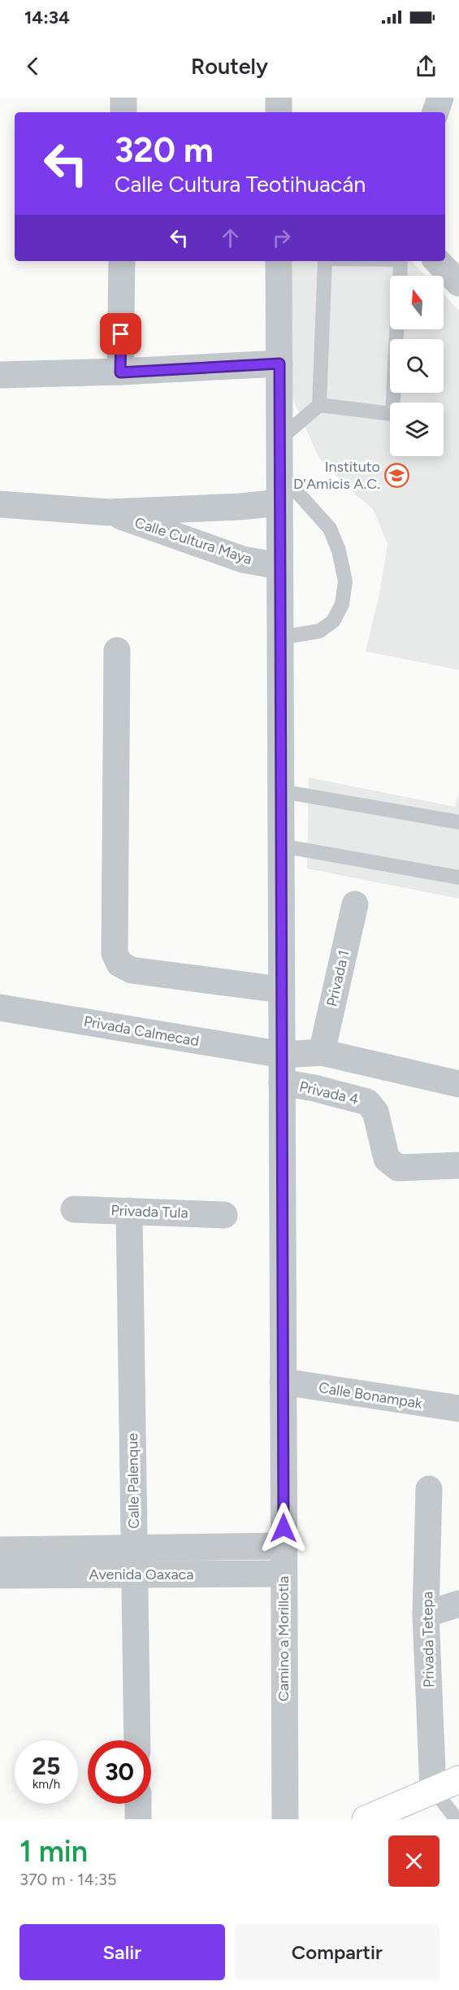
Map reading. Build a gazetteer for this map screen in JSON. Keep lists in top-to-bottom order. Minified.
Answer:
{"streets":{"street":["Calle Cultura Maya","Privada 1","Privada Calmecad","Privada 4","Privada Tula","Calle Bonampak","Calle Palenque","Avenida Oaxaca","Camino a Morillotla","Privada Tetepa"]},"crossings":[["Calle Cultura Maya","Camino a Morillotla"],["Privada 1","Privada Calmecad"],["Privada Calmecad","Camino a Morillotla"],["Privada 4","Camino a Morillotla"],["Privada Tula","Calle Palenque"],["Calle Bonampak","Camino a Morillotla"],["Calle Palenque","Avenida Oaxaca"],["Avenida Oaxaca","Camino a Morillotla"]],"places":{"school or university":["Instituto D'Amicis A.C."]},"north":"top","page":{"status":"14:34","header":"Routely","turn":["320 m","Calle Cultura Teotihuacán"],"speed":"25 km/h","limit":"30","heading":["1 min","370 m · 14:35"],"buttons":["Salir","Compartir"]}}
